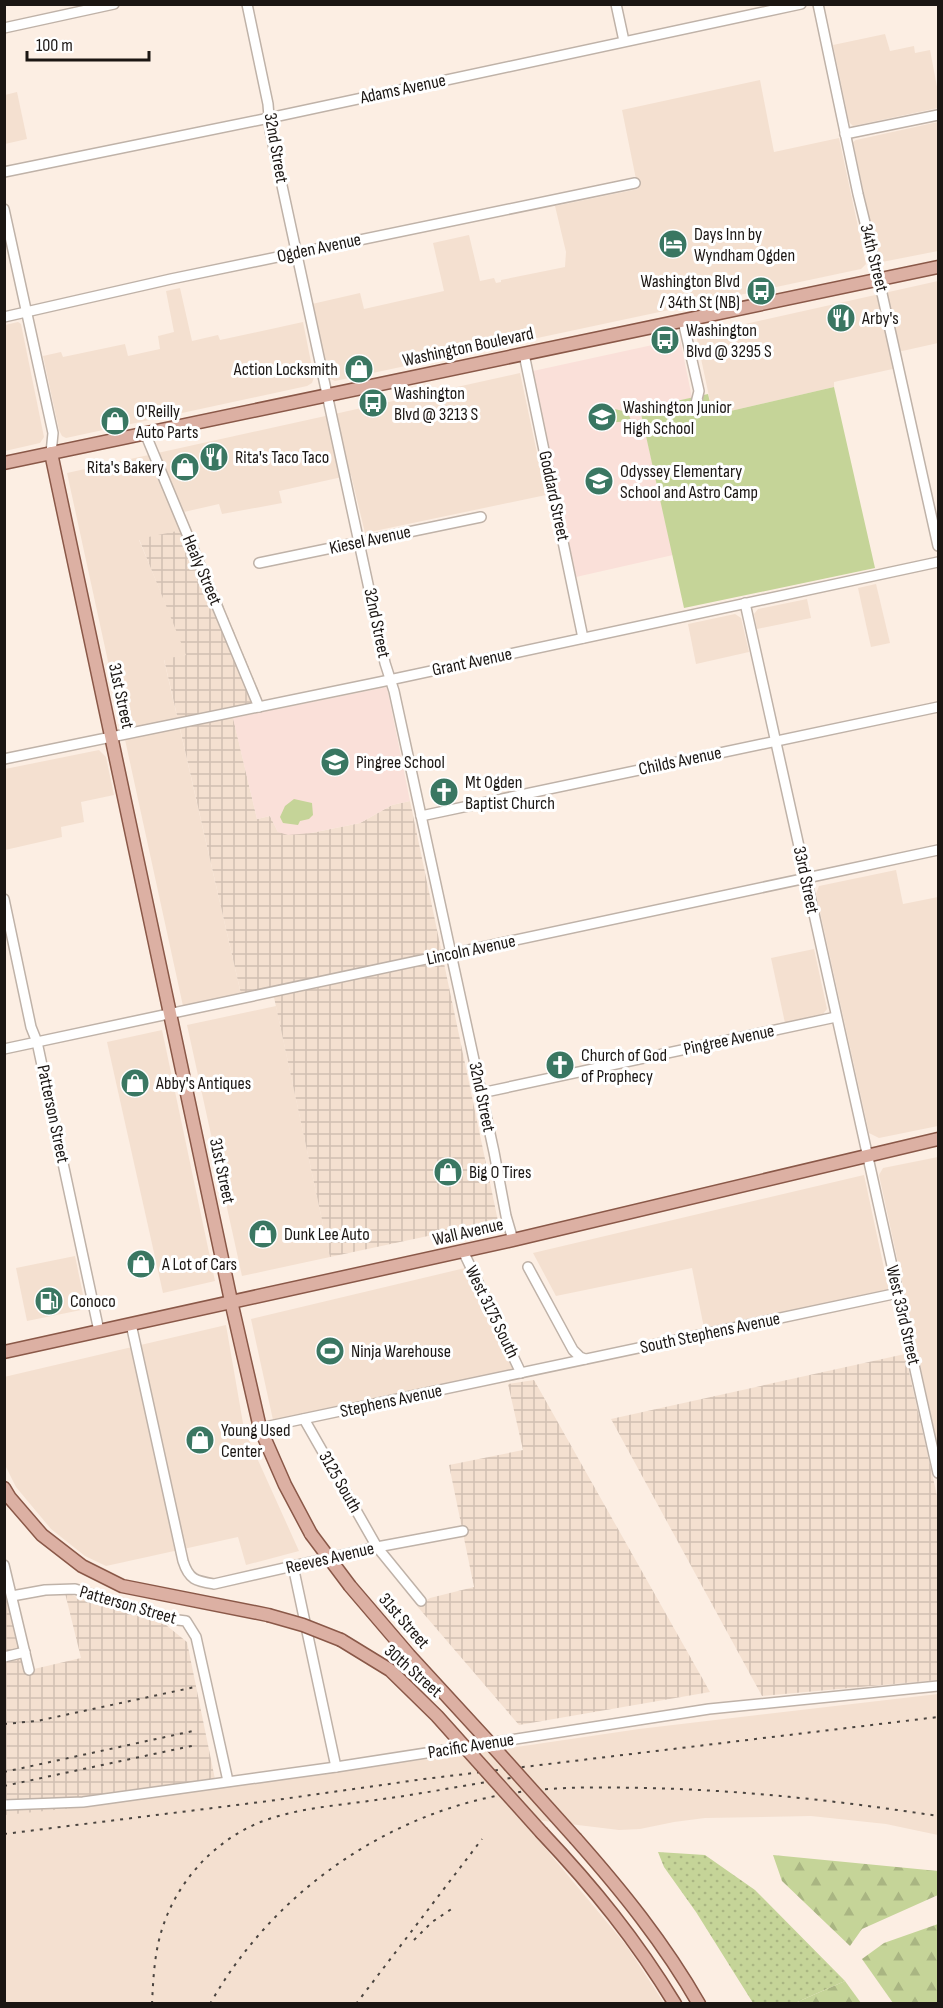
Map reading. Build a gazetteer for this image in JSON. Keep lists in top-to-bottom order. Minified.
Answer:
{"streets":{"main road":["Washington Boulevard","31st Street","Wall Avenue","30th Street"],"street":["Adams Avenue","32nd Street","Ogden Avenue","34th Street","Goddard Street","Kiesel Avenue","Healy Street","Grant Avenue","Childs Avenue","33rd Street","Lincoln Avenue","Pingree Avenue","Patterson Street","West 3175 South","West 33rd Street","South Stephens Avenue","Stephens Avenue","3125 South","Reeves Avenue","Pacific Avenue"]},"crossings":[["Adams Avenue","32nd Street"],["32nd Street","Ogden Avenue"],["32nd Street","Washington Boulevard"],["32nd Street","Kiesel Avenue"],["32nd Street","Grant Avenue"],["32nd Street","Childs Avenue"],["32nd Street","Lincoln Avenue"],["32nd Street","Pingree Avenue"],["32nd Street","Wall Avenue"],["Ogden Avenue","31st Street"],["34th Street","Washington Boulevard"],["Washington Boulevard","Goddard Street"],["Washington Boulevard","Healy Street"],["Washington Boulevard","31st Street"],["Goddard Street","Grant Avenue"],["Healy Street","Grant Avenue"],["Grant Avenue","31st Street"],["Grant Avenue","33rd Street"],["31st Street","Lincoln Avenue"],["31st Street","Wall Avenue"],["31st Street","Stephens Avenue"],["Childs Avenue","33rd Street"],["33rd Street","Lincoln Avenue"],["33rd Street","Pingree Avenue"],["33rd Street","Wall Avenue"],["33rd Street","West 33rd Street"],["Lincoln Avenue","Patterson Street"],["Patterson Street","Wall Avenue"],["Patterson Street","Pacific Avenue"],["Wall Avenue","West 3175 South"],["Wall Avenue","West 33rd Street"],["Wall Avenue","Reeves Avenue"],["West 3175 South","South Stephens Avenue"],["West 3175 South","Stephens Avenue"],["West 33rd Street","South Stephens Avenue"],["South Stephens Avenue","Stephens Avenue"],["Stephens Avenue","3125 South"],["3125 South","Reeves Avenue"]],"places":{"hotel":["Days Inn by Wyndham Ogden"],"bus stop":["Washington Blvd / 34th St (NB)","Washington Blvd @ 3295 S","Washington Blvd @ 3213 S"],"restaurant":["Arby's","Rita's Taco Taco"],"shop":["Action Locksmith","O'Reilly Auto Parts","Rita's Bakery","Abby's Antiques","Big O Tires","Dunk Lee Auto","A Lot of Cars","Young Used Center"],"school or university":["Washington Junior High School","Odyssey Elementary School and Astro Camp","Pingree School"],"church":["Mt Ogden Baptist Church","Church of God of Prophecy"],"fuel station":["Conoco"],"sports":["Ninja Warehouse"]},"scale_bar":"100 m"}
